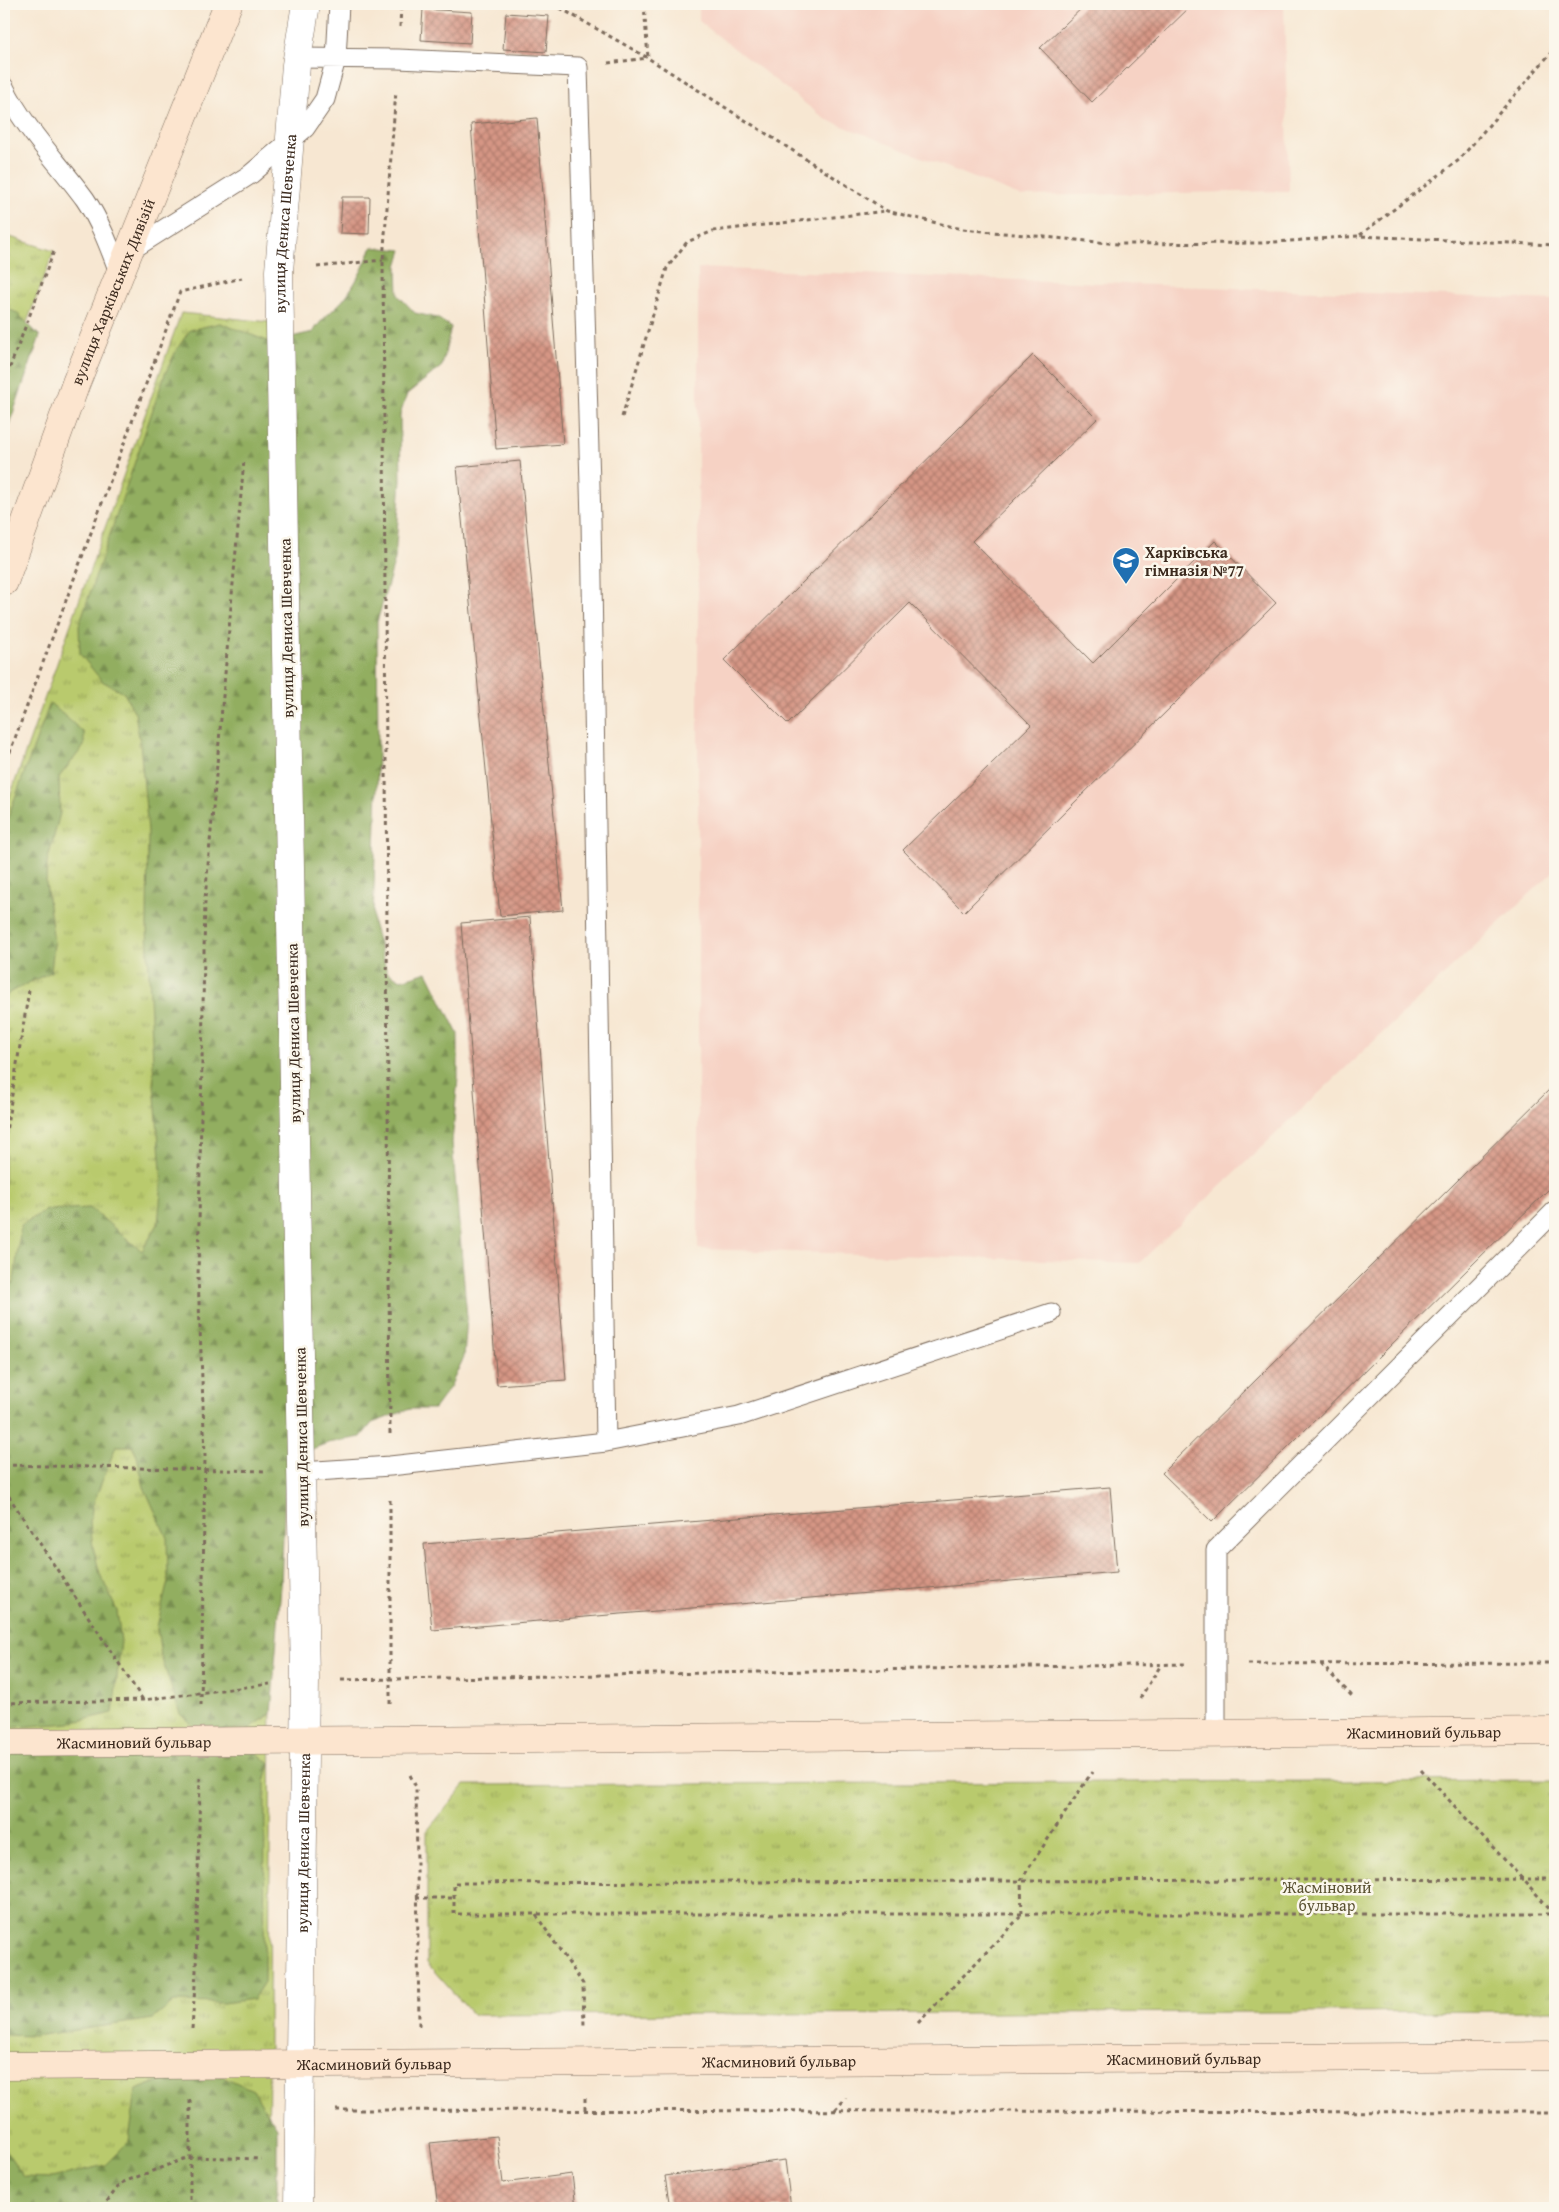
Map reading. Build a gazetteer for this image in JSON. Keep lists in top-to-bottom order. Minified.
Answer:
{"streets":{"street":["вулиця Дениса Шевченка","вулиця Харківських Дивізій","Жасминовий бульвар"]},"crossings":[["вулиця Дениса Шевченка","Жасминовий бульвар"]],"parks":["Жасміновий бульвар"],"places":{"school or university":["Харківська гімназія №77"]}}
